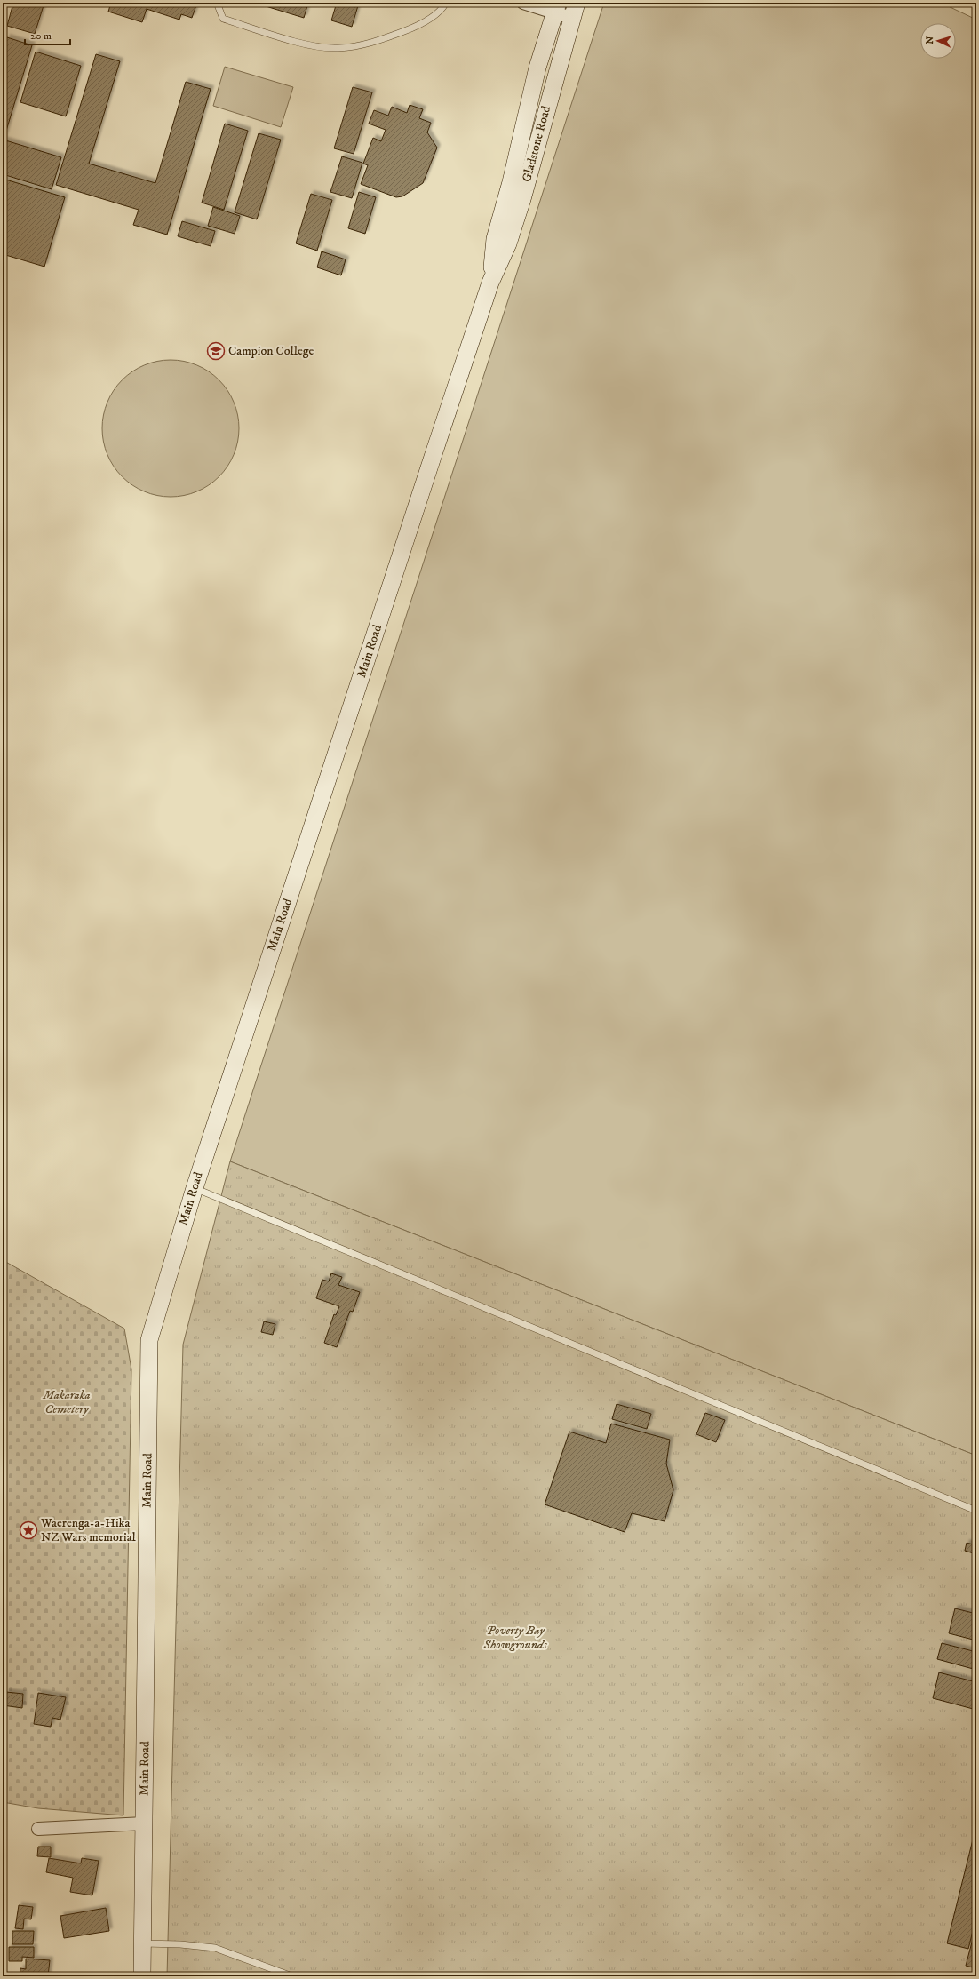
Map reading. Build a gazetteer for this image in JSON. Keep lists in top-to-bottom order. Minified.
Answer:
{"streets":{"main road":["Gladstone Road","Main Road"]},"crossings":[["Gladstone Road","Main Road"]],"parks":["Makaraka Cemetery","Poverty Bay Showgrounds"],"places":{"school or university":["Campion College"],"place":["Waerenga-a-Hika NZ Wars memorial"]},"scale_bar":"20 m","north":"left"}
